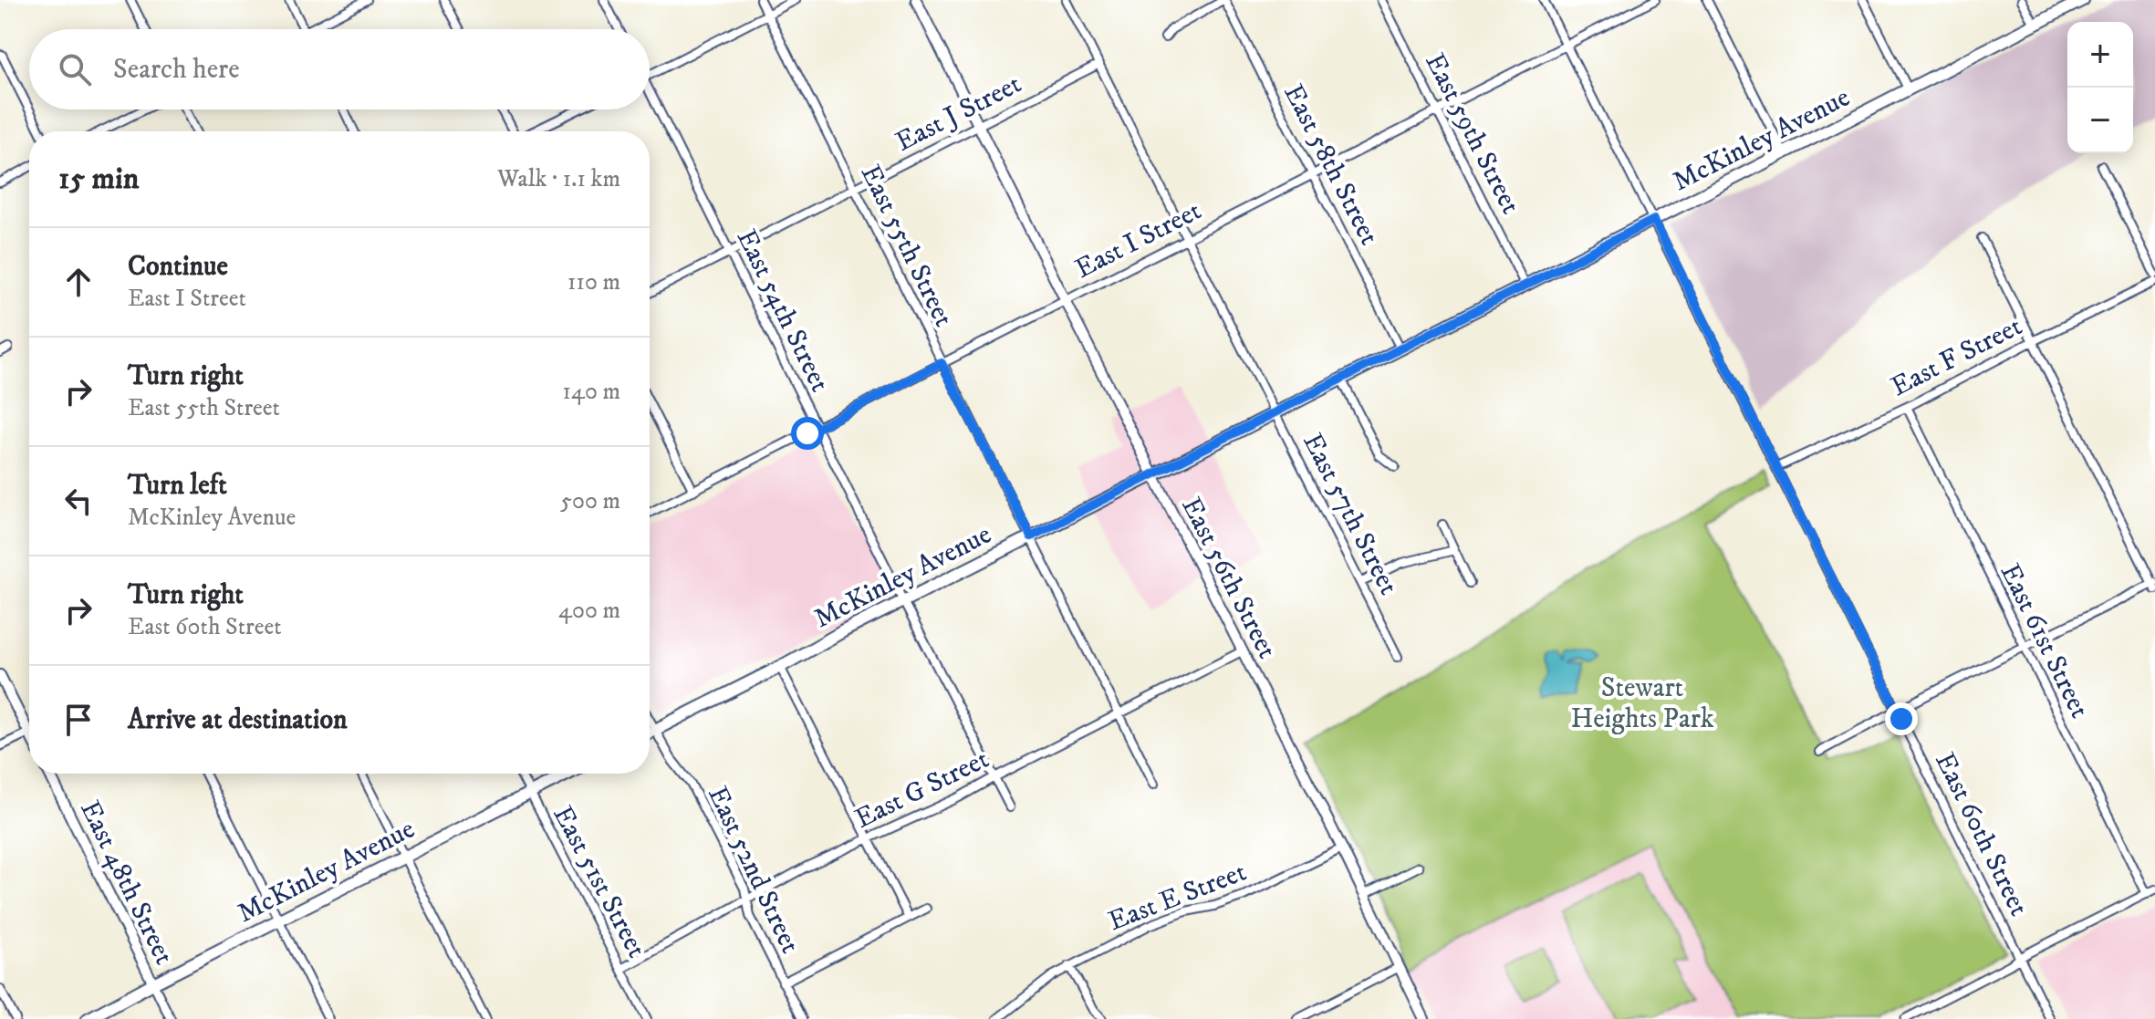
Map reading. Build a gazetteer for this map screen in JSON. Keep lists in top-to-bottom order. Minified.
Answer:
{"streets":{"main road":["McKinley Avenue"],"street":["East J Street","East 59th Street","East 58th Street","East I Street","East 55th Street","East 54th Street","East F Street","East 57th Street","East 56th Street","East 61st Street","East G Street","East 60th Street","East 52nd Street","East 51st Street","East 48th Street","East E Street"]},"crossings":[["East J Street","East 55th Street"],["East J Street","East 54th Street"],["East J Street","East 57th Street"],["East J Street","East 56th Street"],["East 59th Street","McKinley Avenue"],["East 59th Street","East I Street"],["McKinley Avenue","East 58th Street"],["McKinley Avenue","East 55th Street"],["McKinley Avenue","East 54th Street"],["McKinley Avenue","East 57th Street"],["McKinley Avenue","East 56th Street"],["McKinley Avenue","East 60th Street"],["McKinley Avenue","East 52nd Street"],["McKinley Avenue","East 51st Street"],["McKinley Avenue","East 48th Street"],["East 58th Street","East I Street"],["East I Street","East 55th Street"],["East I Street","East 54th Street"],["East I Street","East 57th Street"],["East I Street","East 56th Street"],["East I Street","East 60th Street"],["East 55th Street","East G Street"],["East 54th Street","East G Street"],["East F Street","East 61st Street"],["East F Street","East 60th Street"],["East 56th Street","East G Street"],["East 56th Street","East E Street"],["East G Street","East 52nd Street"],["East G Street","East 51st Street"]],"parks":["Stewart Heights Park"],"page":{"map_buttons":["+","−"],"search":"Search here","heading":["15 min","Walk · 1.1 km"],"list":[["Continue","East I Street","110 m"],["Turn right","East 55th Street","140 m"],["Turn left","McKinley Avenue","500 m"],["Turn right","East 60th Street","400 m"],"Arrive at destination"]}}
